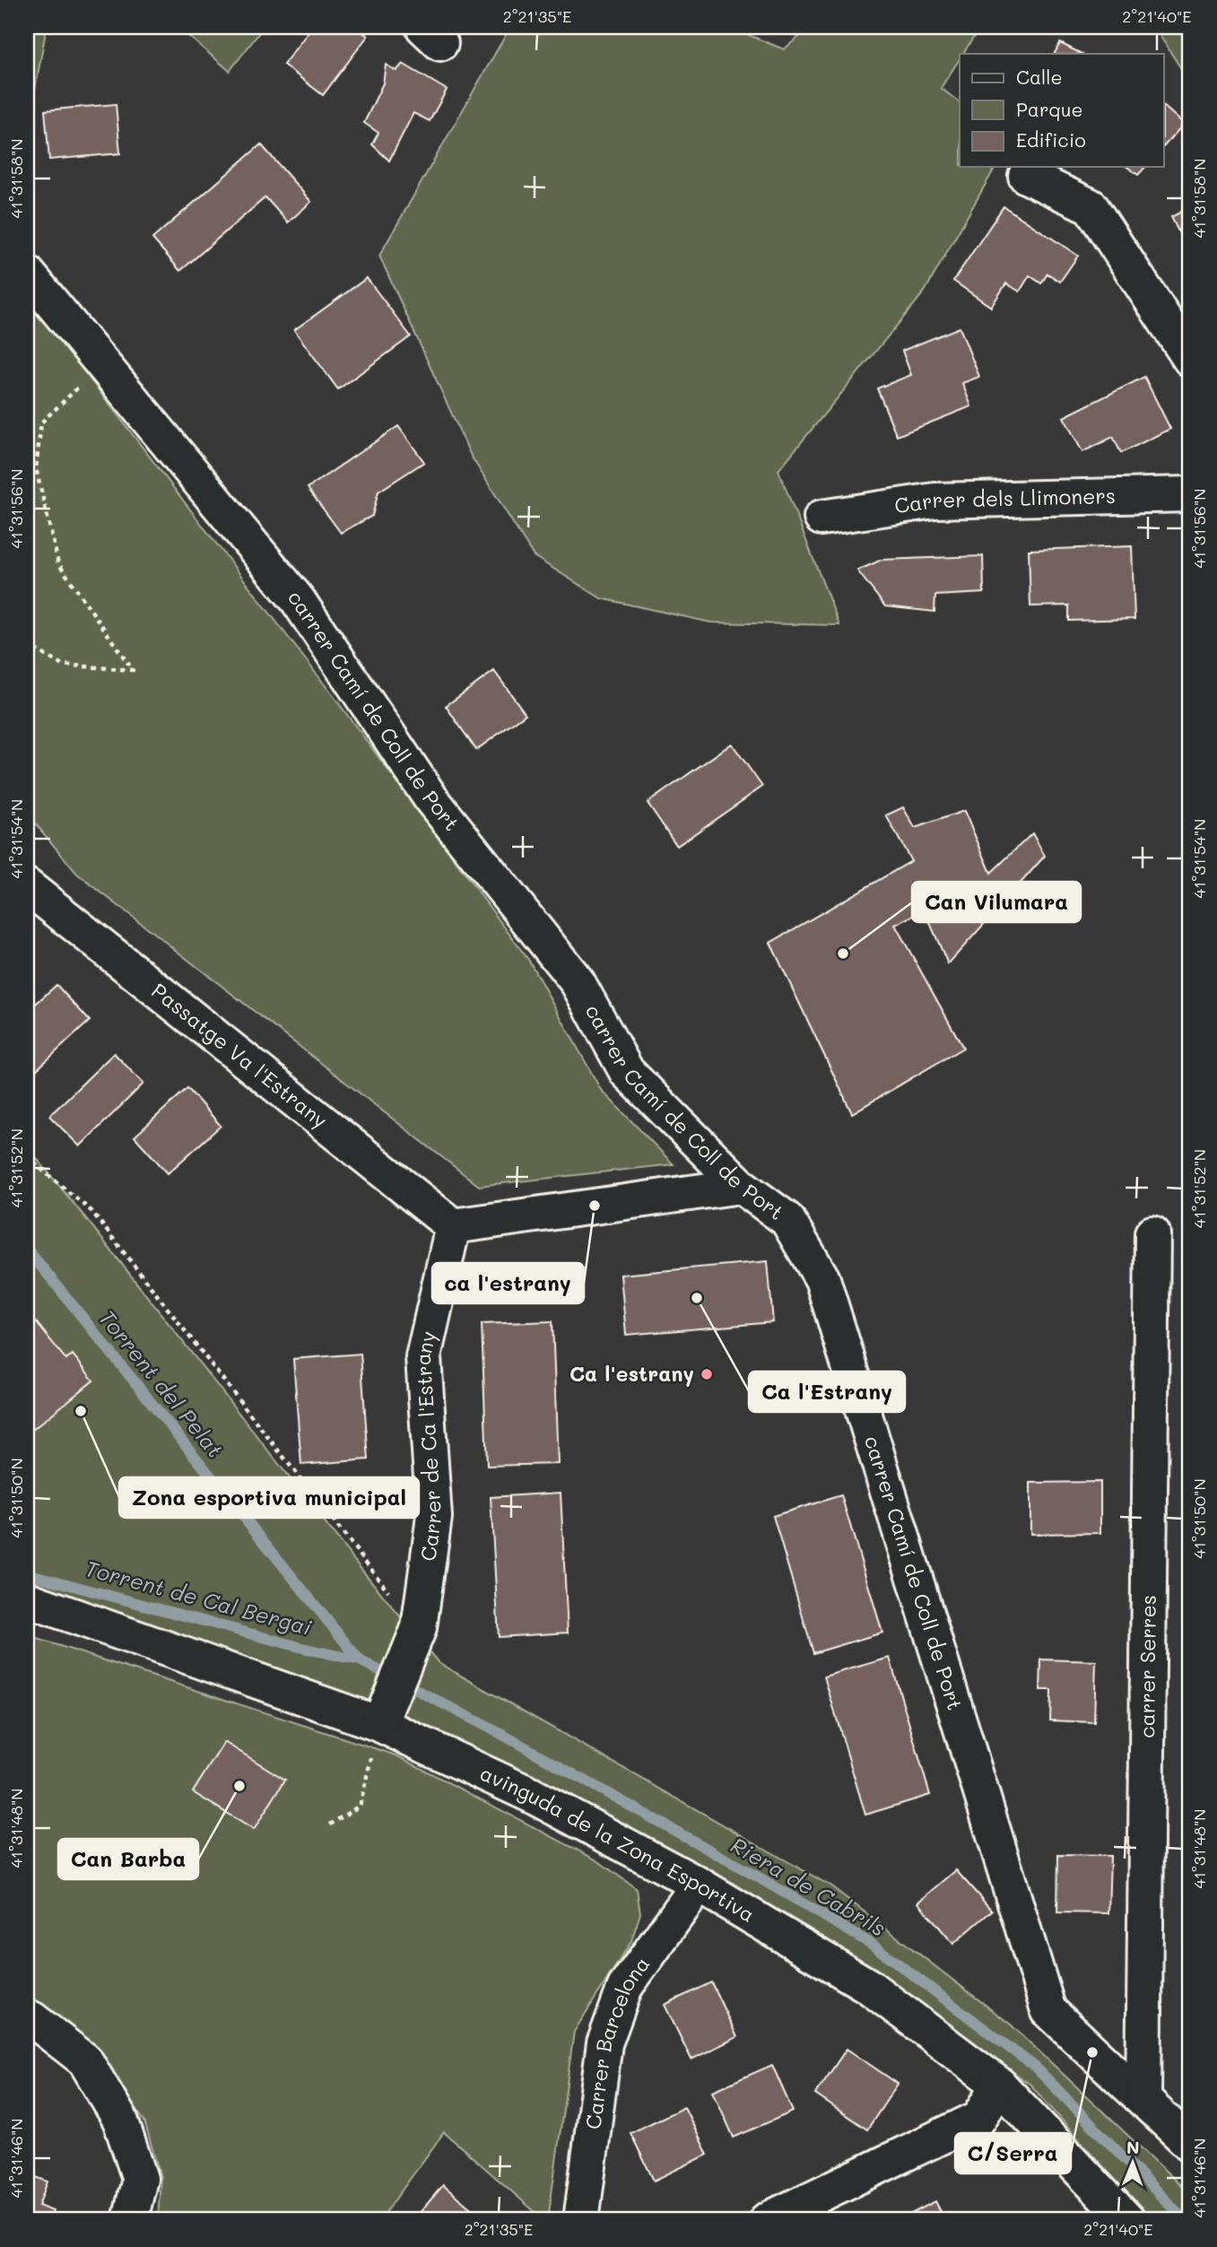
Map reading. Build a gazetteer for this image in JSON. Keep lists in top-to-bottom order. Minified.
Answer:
{"streets":{"street":["Carrer dels Llimoners","carrer Camí de Coll de Port","Passatge Va l'Estrany","Carrer de Ca l'Estrany","carrer Serres","avinguda de la Zona Esportiva","Carrer Barcelona"]},"crossings":[["carrer Camí de Coll de Port","carrer Serres"],["Passatge Va l'Estrany","Carrer de Ca l'Estrany"],["Carrer de Ca l'Estrany","avinguda de la Zona Esportiva"],["avinguda de la Zona Esportiva","Carrer Barcelona"]],"water":["Torrent del Pelat","Torrent de Cal Bergai","Riera de Cabrils"],"places":["Can Vilumara","ca l'estrany","Ca l'Estrany","Ca l'estrany","Zona esportiva municipal","Can Barba","C/Serra"],"legend":["Calle","Parque","Edificio"],"north":"top","coordinates":["2°21'35\"E","2°21'40\"E","41°31'58\"N","41°31'56\"N","41°31'54\"N","41°31'52\"N","41°31'50\"N","41°31'48\"N","41°31'46\"N"]}
